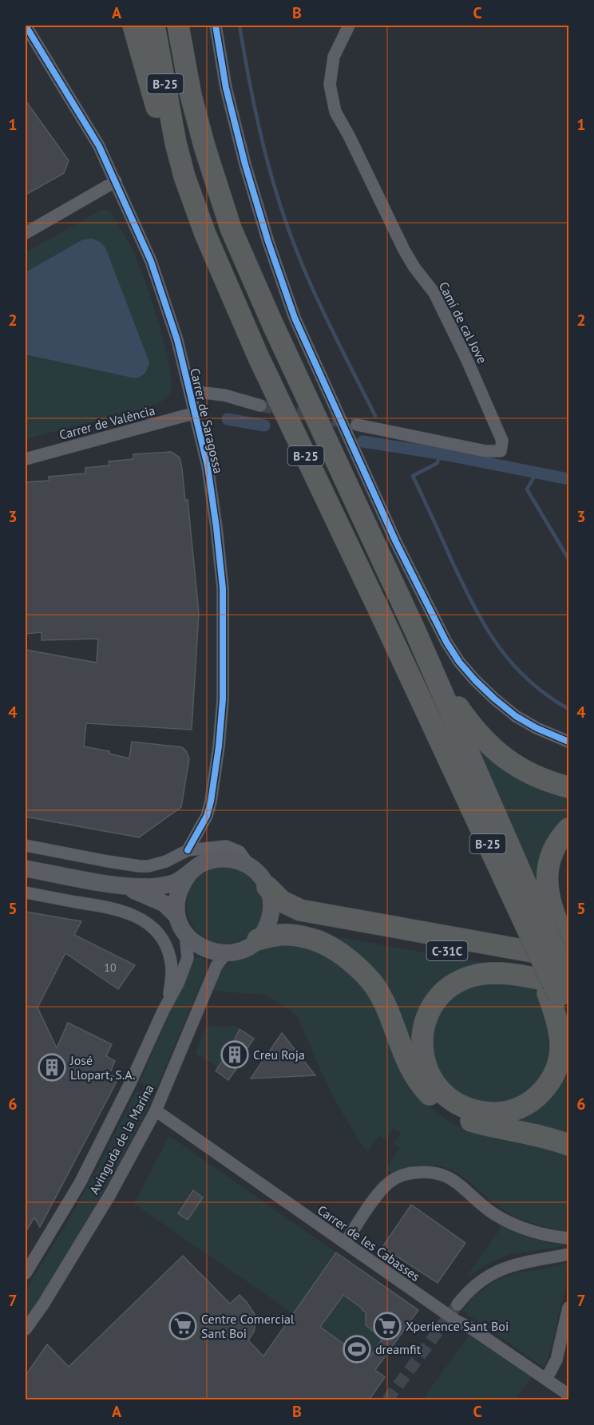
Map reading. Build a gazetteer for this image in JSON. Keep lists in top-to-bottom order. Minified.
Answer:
{"streets":{"highway":["B-25","C-31C"],"street":["Camí de cal Jove","Carrer de Saragossa","Carrer de València","Avinguda de la Marina","Carrer de les Cabasses"]},"crossings":[["Carrer de Saragossa","Carrer de València"],["C-31C","Avinguda de la Marina"],["Avinguda de la Marina","Carrer de les Cabasses"]],"places":{"building":["Creu Roja","José Llopart, S.A."],"supermarket":["Centre Comercial Sant Boi","Xperience Sant Boi"],"sports":["dreamfit"]},"house_numbers":["10"],"grid":{"columns":["A","B","C"],"rows":["1","2","3","4","5","6","7"]}}
